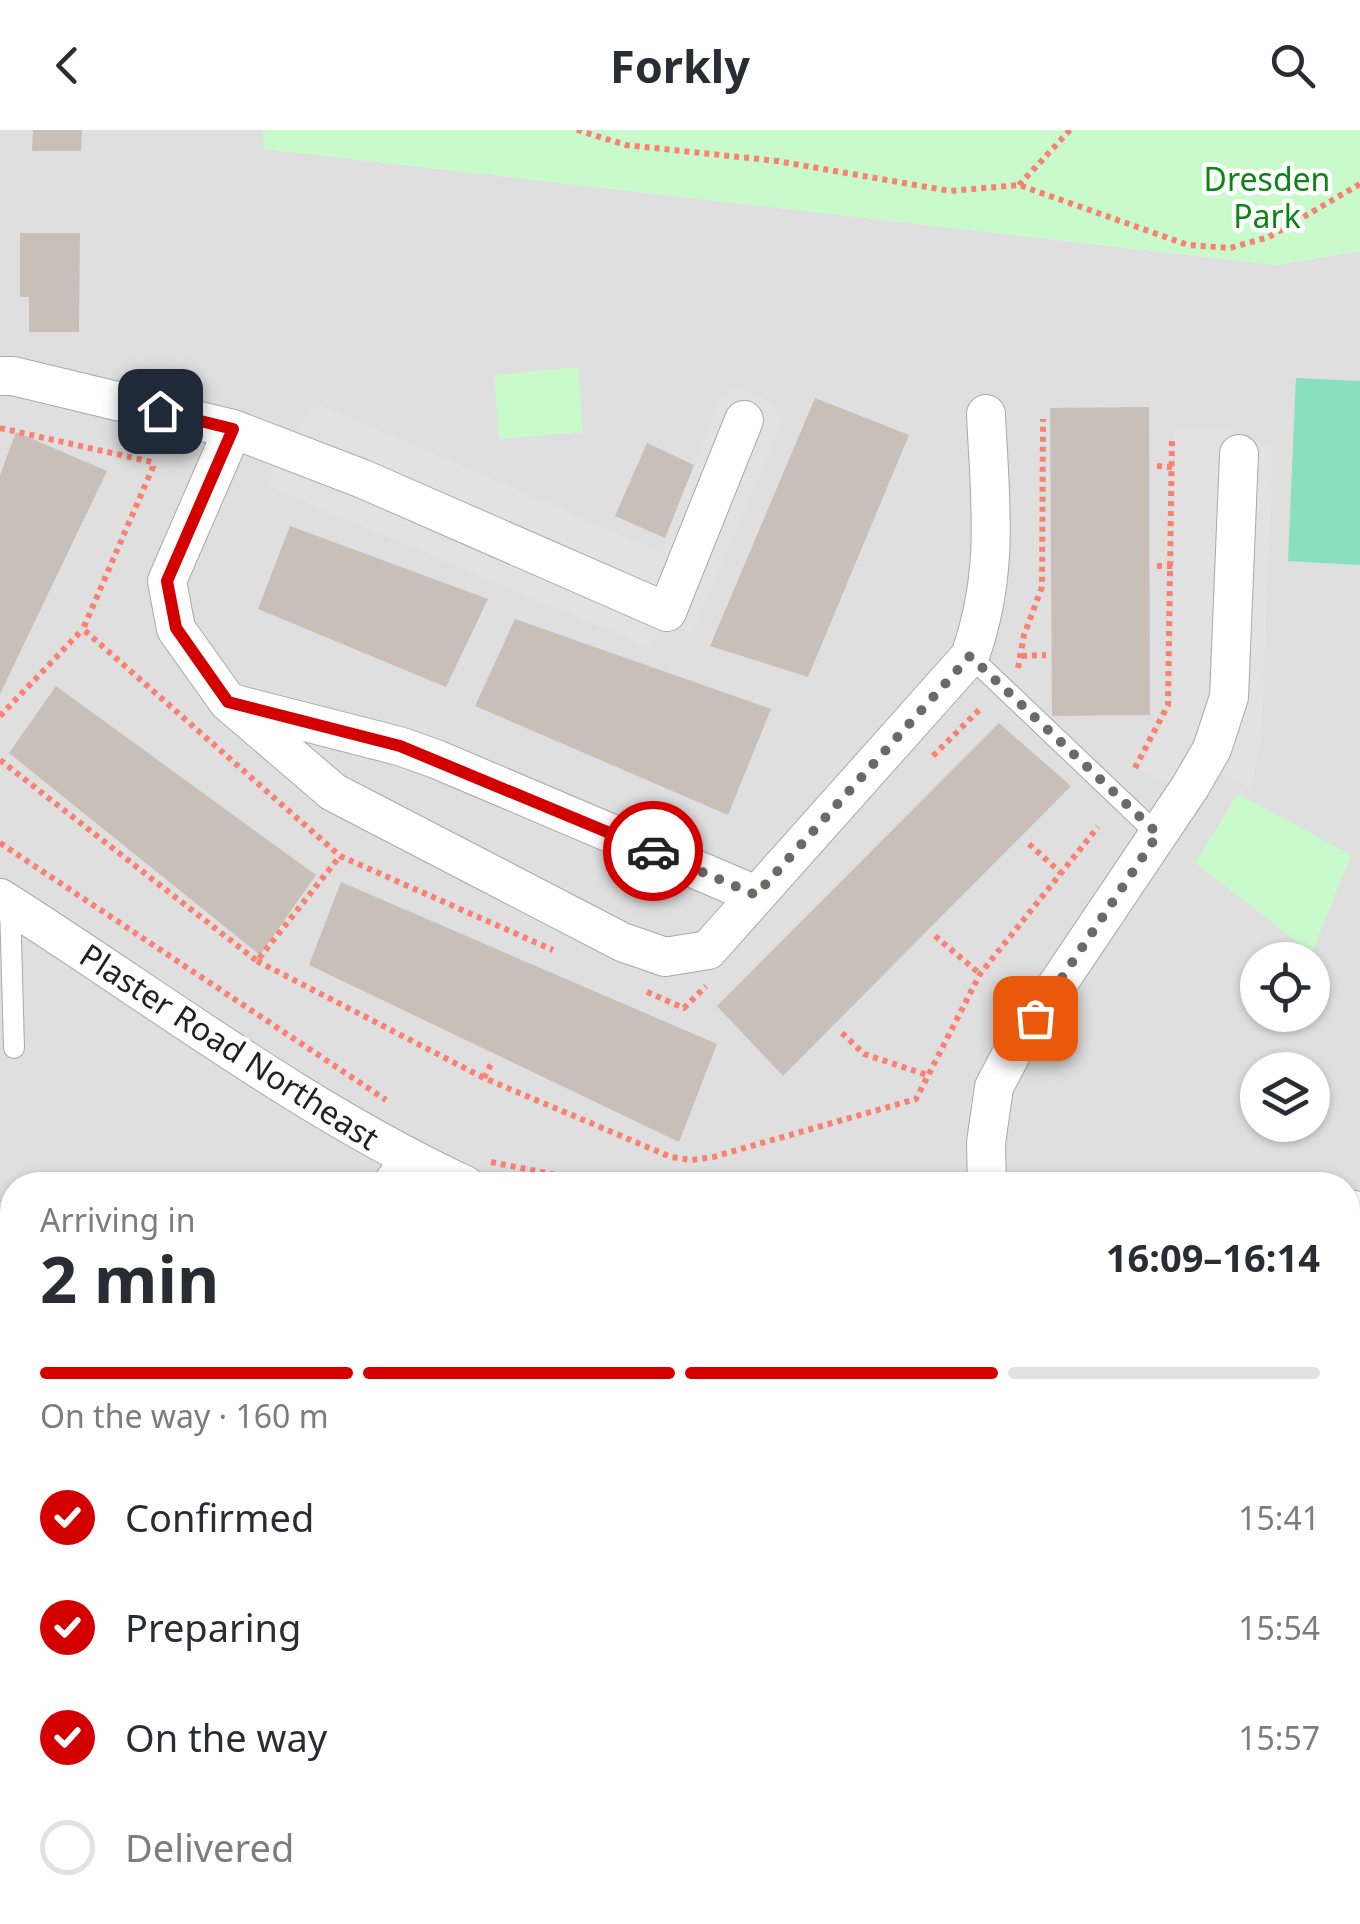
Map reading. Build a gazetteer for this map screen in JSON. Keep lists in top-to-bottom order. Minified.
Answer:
{"streets":{"street":["Plaster Road Northeast"]},"parks":["Dresden Park"],"page":{"header":"Forkly","heading":["2 min","Arriving in","16:09–16:14"],"bar":"On the way · 160 m","list":[["Confirmed","15:41"],["Preparing","15:54"],["On the way","15:57"],"Delivered"]}}
